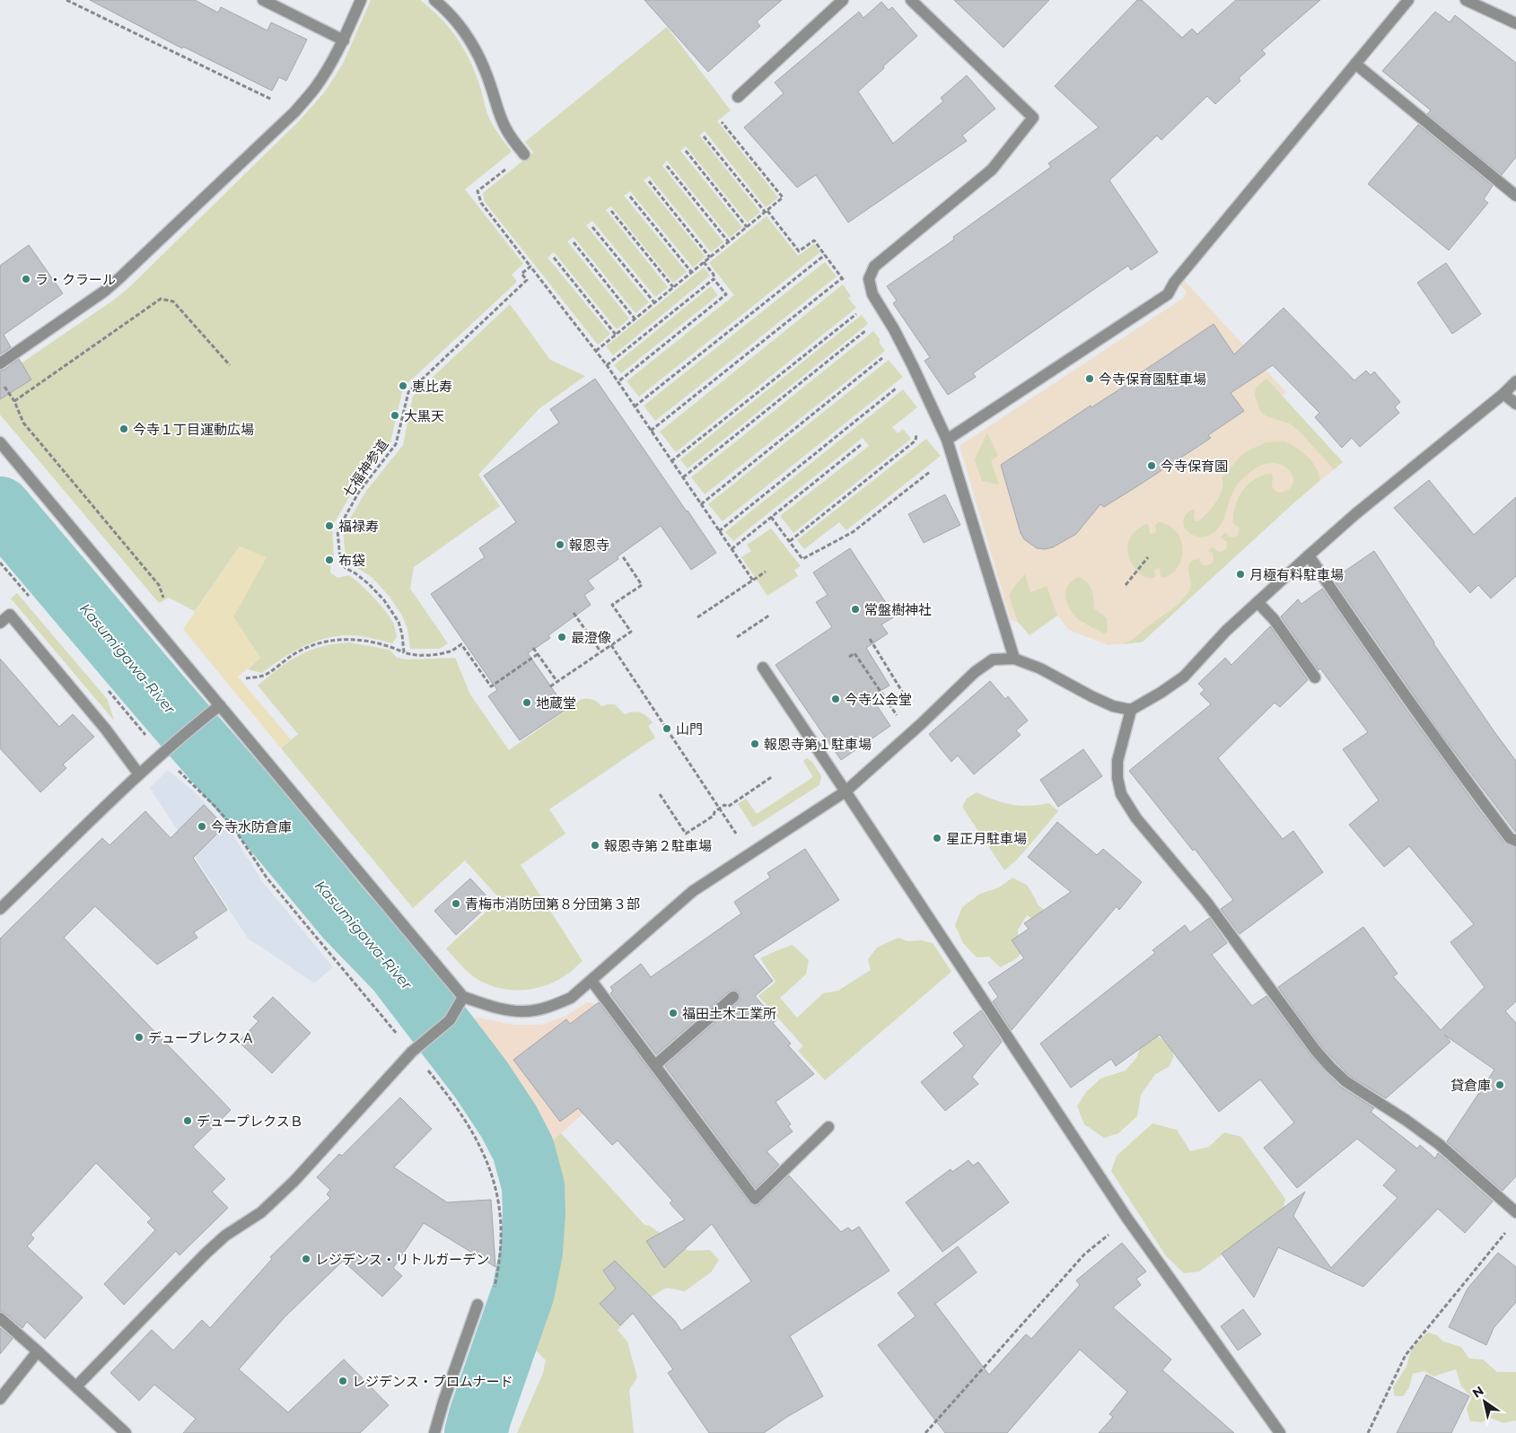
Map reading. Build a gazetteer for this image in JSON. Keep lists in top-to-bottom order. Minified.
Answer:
{"streets":{"path":["七福神参道"]},"water":["Kasumigawa-River"],"places":["ラ・クラール","今寺保育園駐車場","恵比寿","大黒天","今寺１丁目運動広場","今寺保育園","福禄寿","報恩寺","布袋","月極有料駐車場","常盤樹神社","最澄像","今寺公会堂","地蔵堂","山門","報恩寺第１駐車場","今寺水防倉庫","星正月駐車場","報恩寺第２駐車場","青梅市消防団第８分団第３部","福田土木工業所","デュープレクスＡ","貸倉庫","デュープレクスＢ","レジデンス・リトルガーデン","レジデンス・プロムナード"],"north":"top left"}
